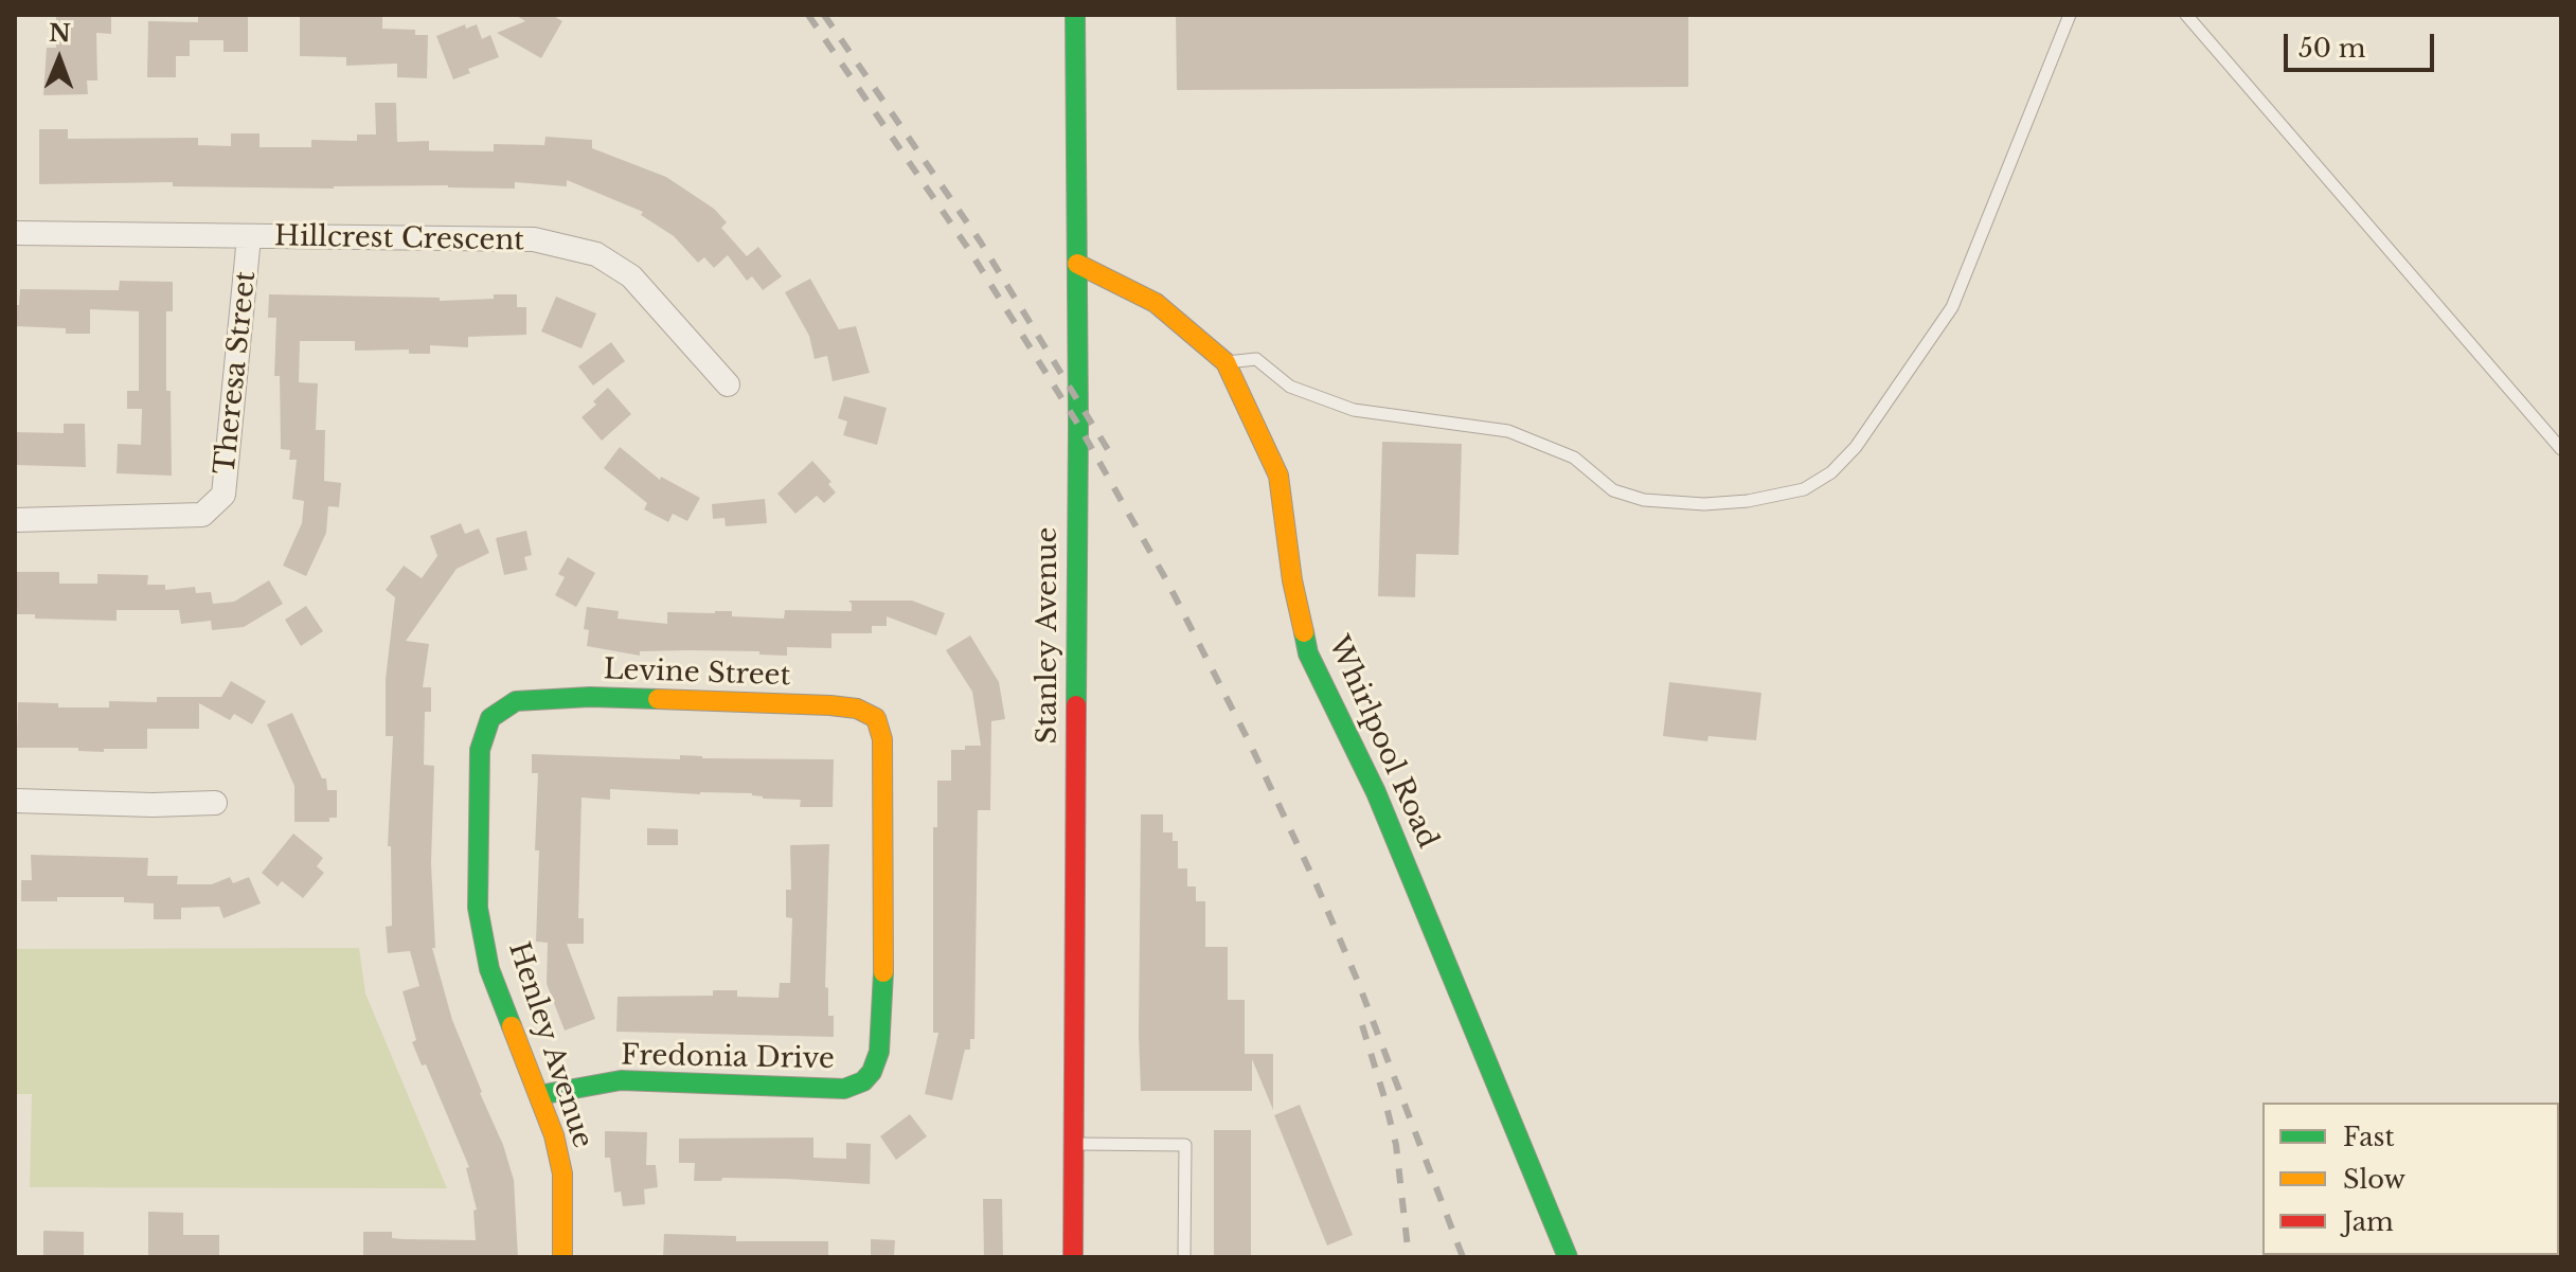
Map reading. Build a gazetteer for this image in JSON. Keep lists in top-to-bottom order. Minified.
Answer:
{"streets":{"street":["Hillcrest Crescent","Theresa Street","Stanley Avenue","Levine Street","Whirlpool Road","Henley Avenue","Fredonia Drive"]},"crossings":[["Hillcrest Crescent","Theresa Street"],["Stanley Avenue","Whirlpool Road"],["Levine Street","Henley Avenue"],["Levine Street","Fredonia Drive"],["Henley Avenue","Fredonia Drive"]],"legend":["Fast","Slow","Jam"],"scale_bar":"50 m","north":"top"}
